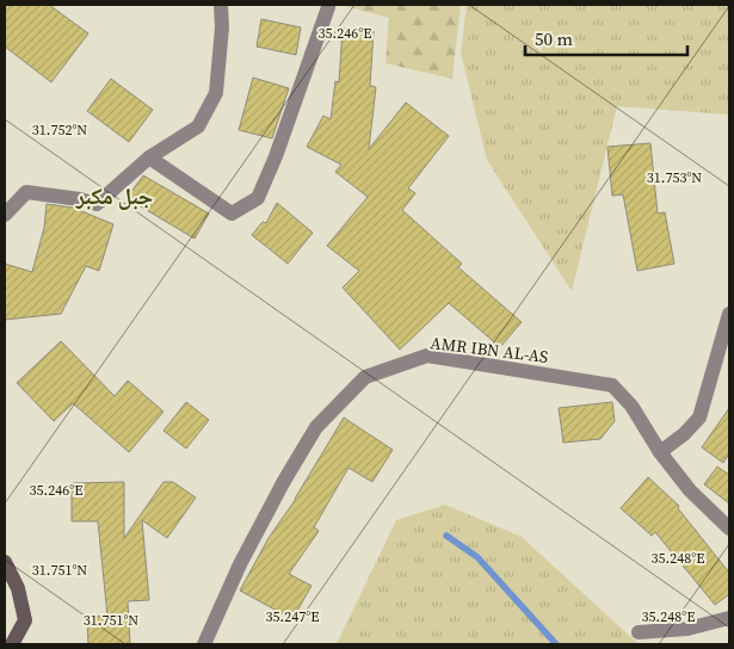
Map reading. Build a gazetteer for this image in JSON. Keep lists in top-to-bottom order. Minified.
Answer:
{"streets":{"street":["AMR IBN AL-AS"]},"districts":["جبل مكبر"],"scale_bar":"50 m","coordinates":["35.246°E","31.752°N","31.753°N","35.248°E","31.751°N","35.247°E"]}
